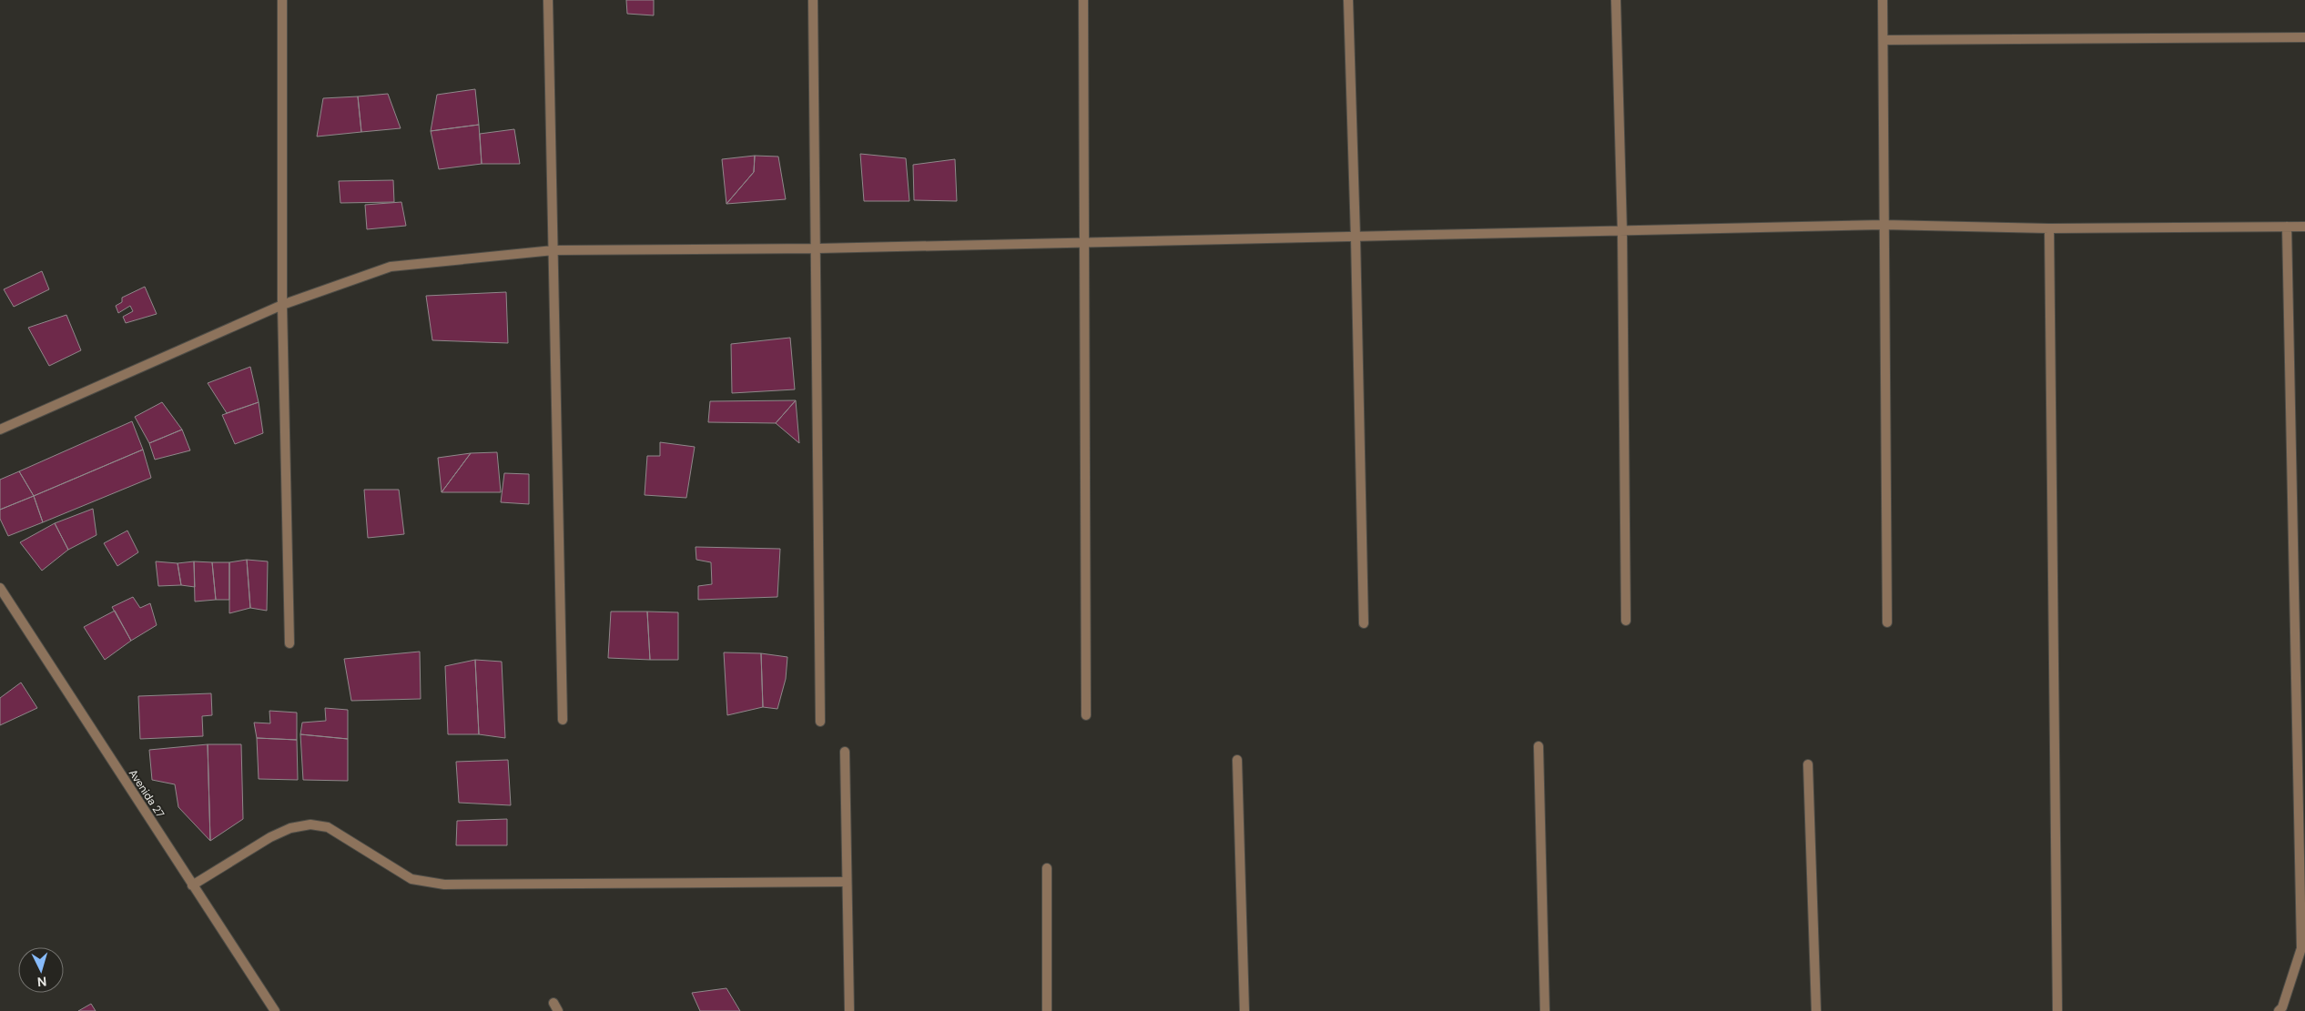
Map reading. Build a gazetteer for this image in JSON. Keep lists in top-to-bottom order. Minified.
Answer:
{"streets":{"street":["Avenida 27"]},"north":"bottom"}
